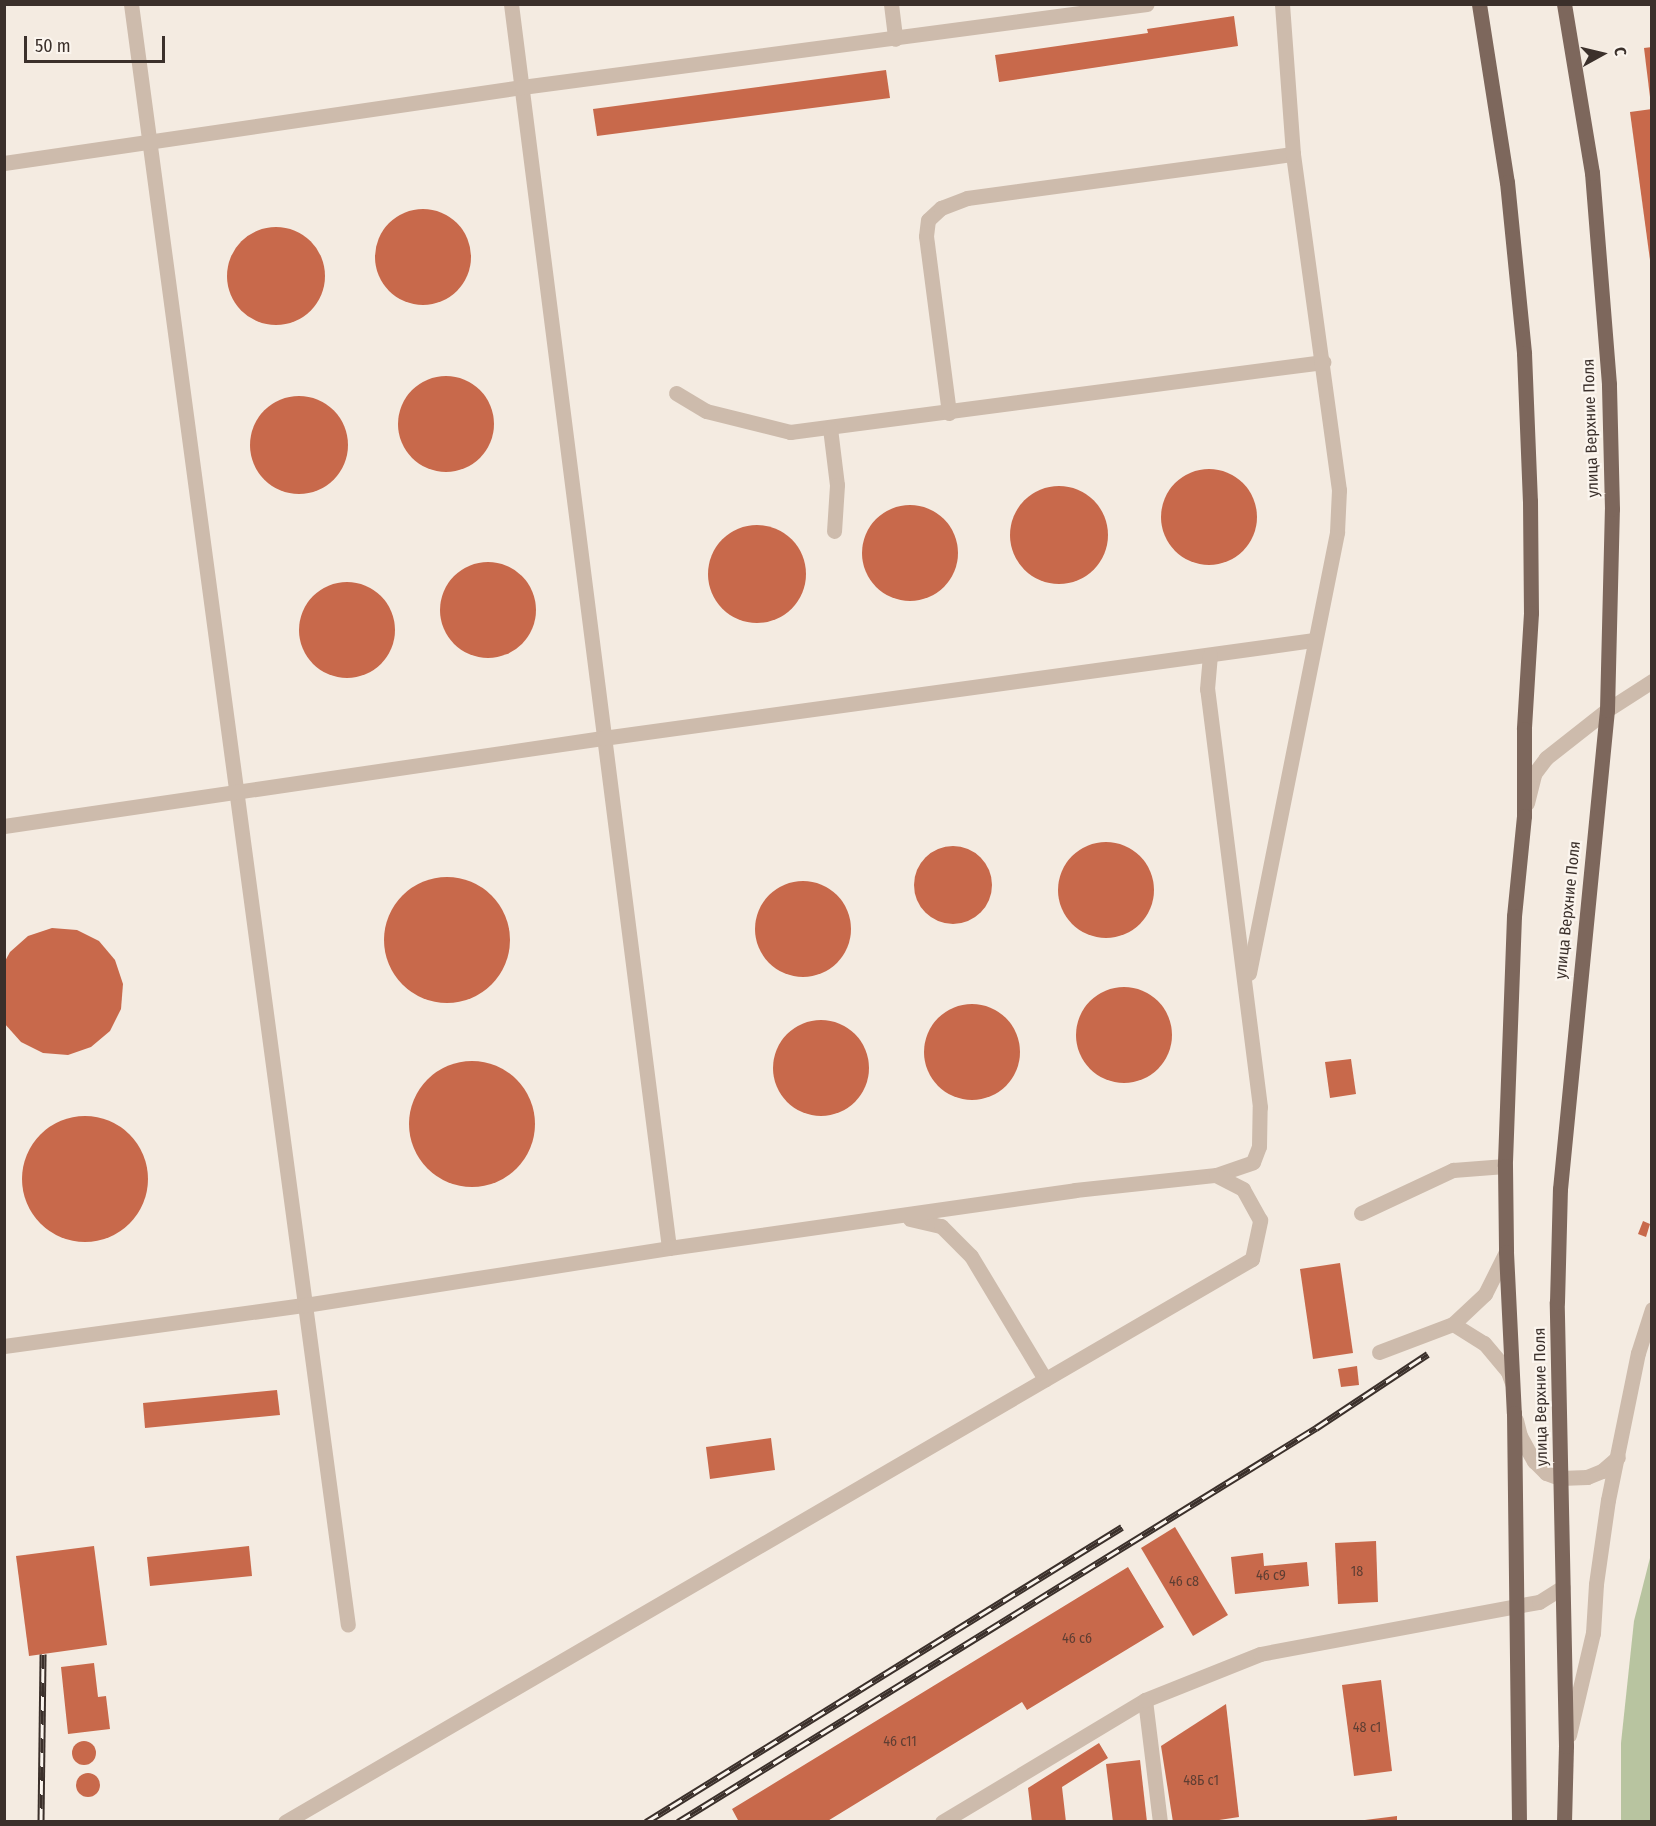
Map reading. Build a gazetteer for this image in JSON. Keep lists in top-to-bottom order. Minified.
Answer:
{"streets":{"main road":["улица Верхние Поля"]},"house_numbers":["18","46 с9","46 с8","46 с6","48 с1","46 с11","48Б с1"],"scale_bar":"50 m","north":"right"}
